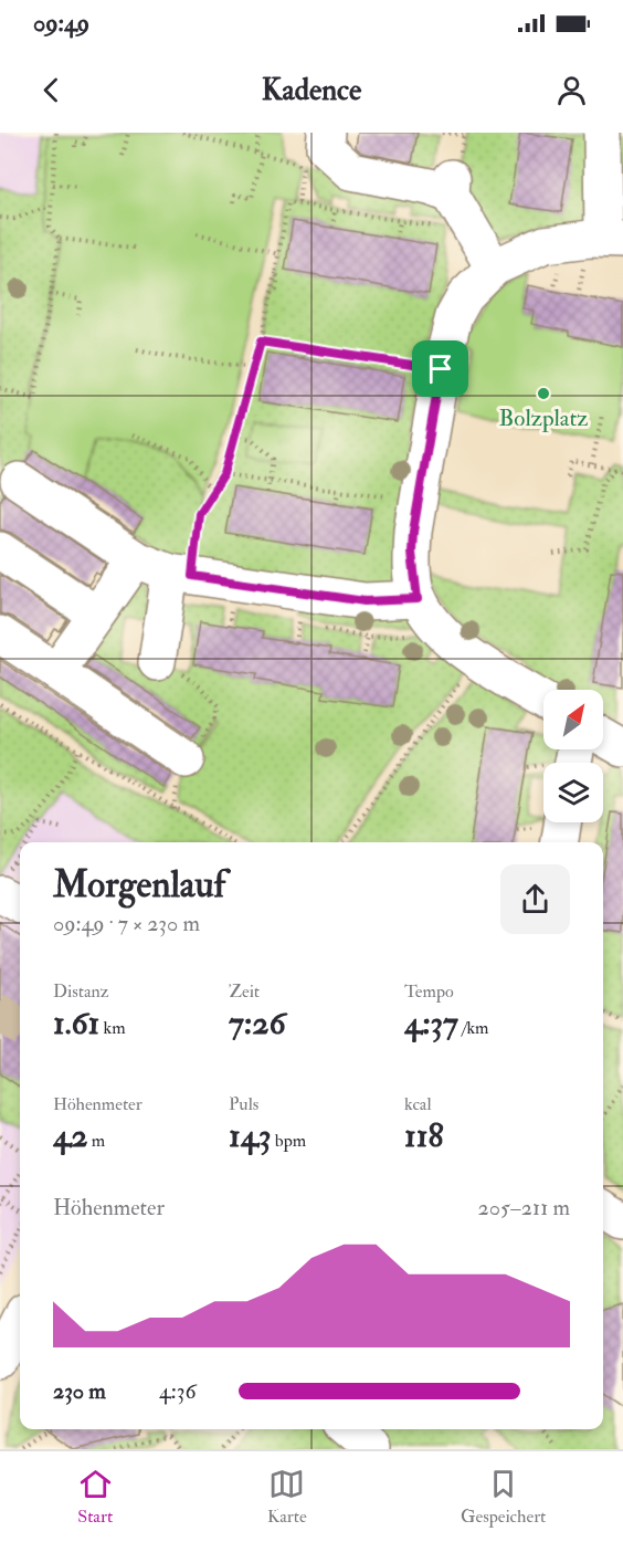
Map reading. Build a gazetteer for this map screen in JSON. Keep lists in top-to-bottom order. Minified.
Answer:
{"places":["Bolzplatz"],"north":"top right","page":{"status":"09:49","header":"Kadence","heading":["Morgenlauf","09:49 · 7 × 230 m"],"stats":[["Distanz","1.61 km"],["Zeit","7:26"],["Tempo","4:37 /km"],["Höhenmeter","42 m"],["Puls","143 bpm"],["kcal","118"]],"chart":["Höhenmeter","205–211 m"],"list":[{"name":"230 m","note":"4:36"}],"tabs":["Start","Karte","Gespeichert"]}}
